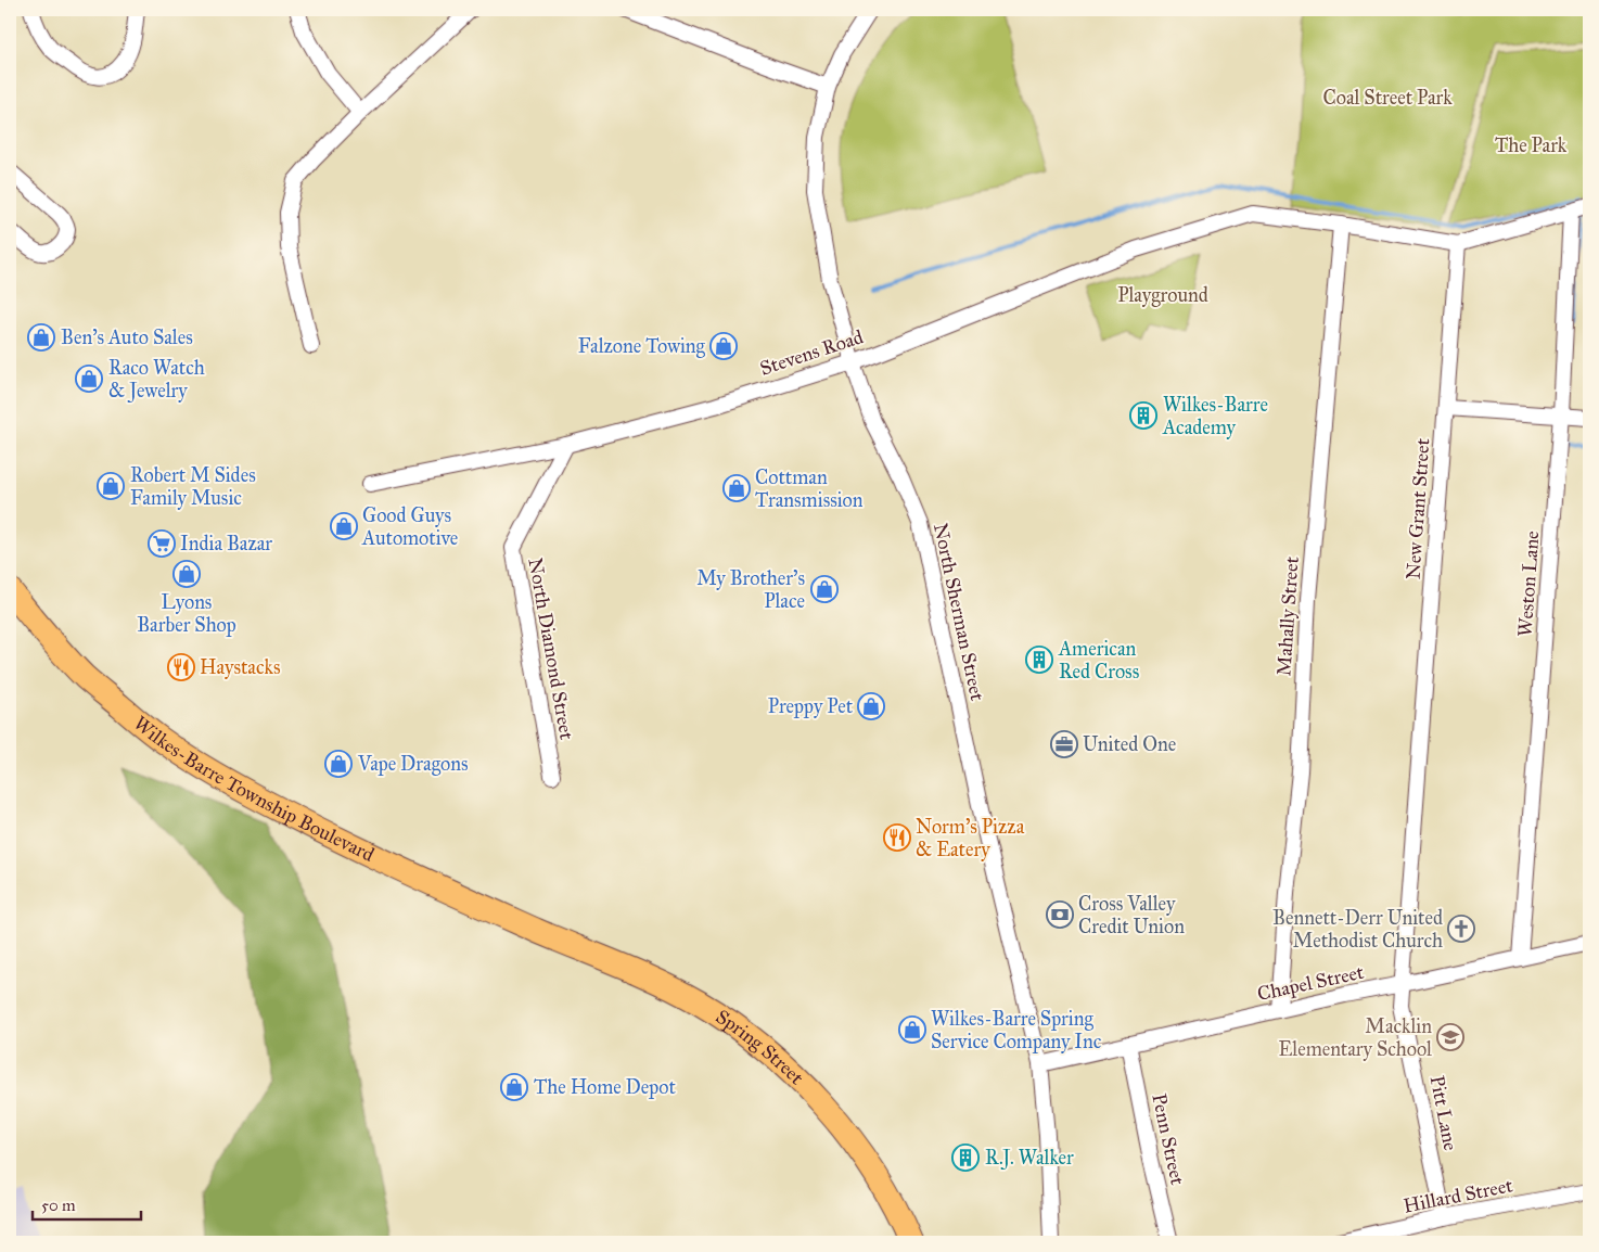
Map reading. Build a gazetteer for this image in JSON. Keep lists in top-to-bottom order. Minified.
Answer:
{"streets":{"main road":["Wilkes-Barre Township Boulevard","Spring Street"],"street":["Stevens Road","New Grant Street","Weston Lane","North Sherman Street","Mahally Street","North Diamond Street","Chapel Street","Pitt Lane","Penn Street","Hillard Street"]},"crossings":[["Stevens Road","North Sherman Street"],["Stevens Road","Mahally Street"],["Stevens Road","North Diamond Street"],["New Grant Street","Chapel Street"],["New Grant Street","Pitt Lane"],["Weston Lane","Chapel Street"],["North Sherman Street","Chapel Street"],["Mahally Street","Chapel Street"],["Wilkes-Barre Township Boulevard","Spring Street"],["Chapel Street","Pitt Lane"],["Chapel Street","Penn Street"],["Pitt Lane","Hillard Street"]],"parks":["Coal Street Park","The Park","Playground"],"places":{"shop":["Ben's Auto Sales","Falzone Towing","Raco Watch & Jewelry","Robert M Sides Family Music","Cottman Transmission","Good Guys Automotive","Lyons Barber Shop","My Brother's Place","Preppy Pet","Vape Dragons","Wilkes-Barre Spring Service Company Inc","The Home Depot"],"building":["Wilkes-Barre Academy","American Red Cross","R.J. Walker"],"supermarket":["India Bazar"],"restaurant":["Haystacks","Norm's Pizza & Eatery"],"office":["United One"],"bank":["Cross Valley Credit Union"],"church":["Bennett-Derr United Methodist Church"],"school or university":["Macklin Elementary School"]},"scale_bar":"50 m"}
